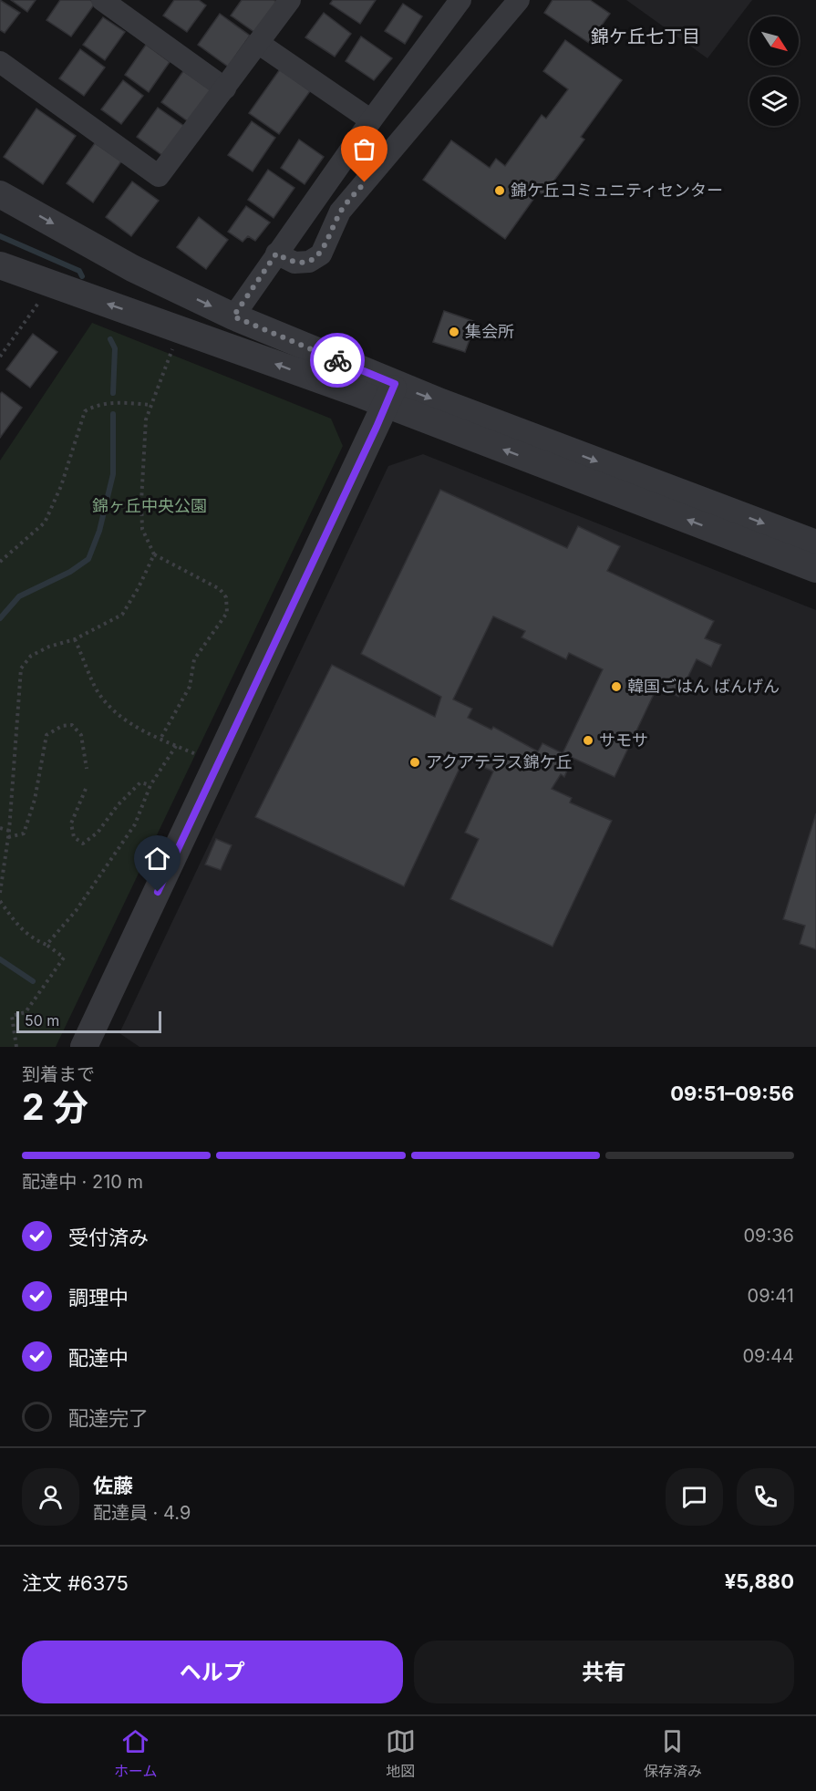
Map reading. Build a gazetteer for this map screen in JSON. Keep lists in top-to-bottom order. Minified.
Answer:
{"districts":["錦ケ丘七丁目"],"parks":["錦ヶ丘中央公園"],"places":["錦ケ丘コミュニティセンター","集会所","韓国ごはん ばんげん","サモサ","アクアテラス錦ケ丘"],"scale_bar":"50 m","north":"bottom right","page":{"scale":"50 m","heading":["2 分","到着まで","09:51–09:56"],"panel":["佐藤","配達員 · 4.9","注文 #6375","¥5,880"],"bar":"配達中 · 210 m","list":[["受付済み","09:36"],["調理中","09:41"],["配達中","09:44"],"配達完了"],"buttons":["ヘルプ","共有"],"tabs":["ホーム","地図","保存済み"]}}
